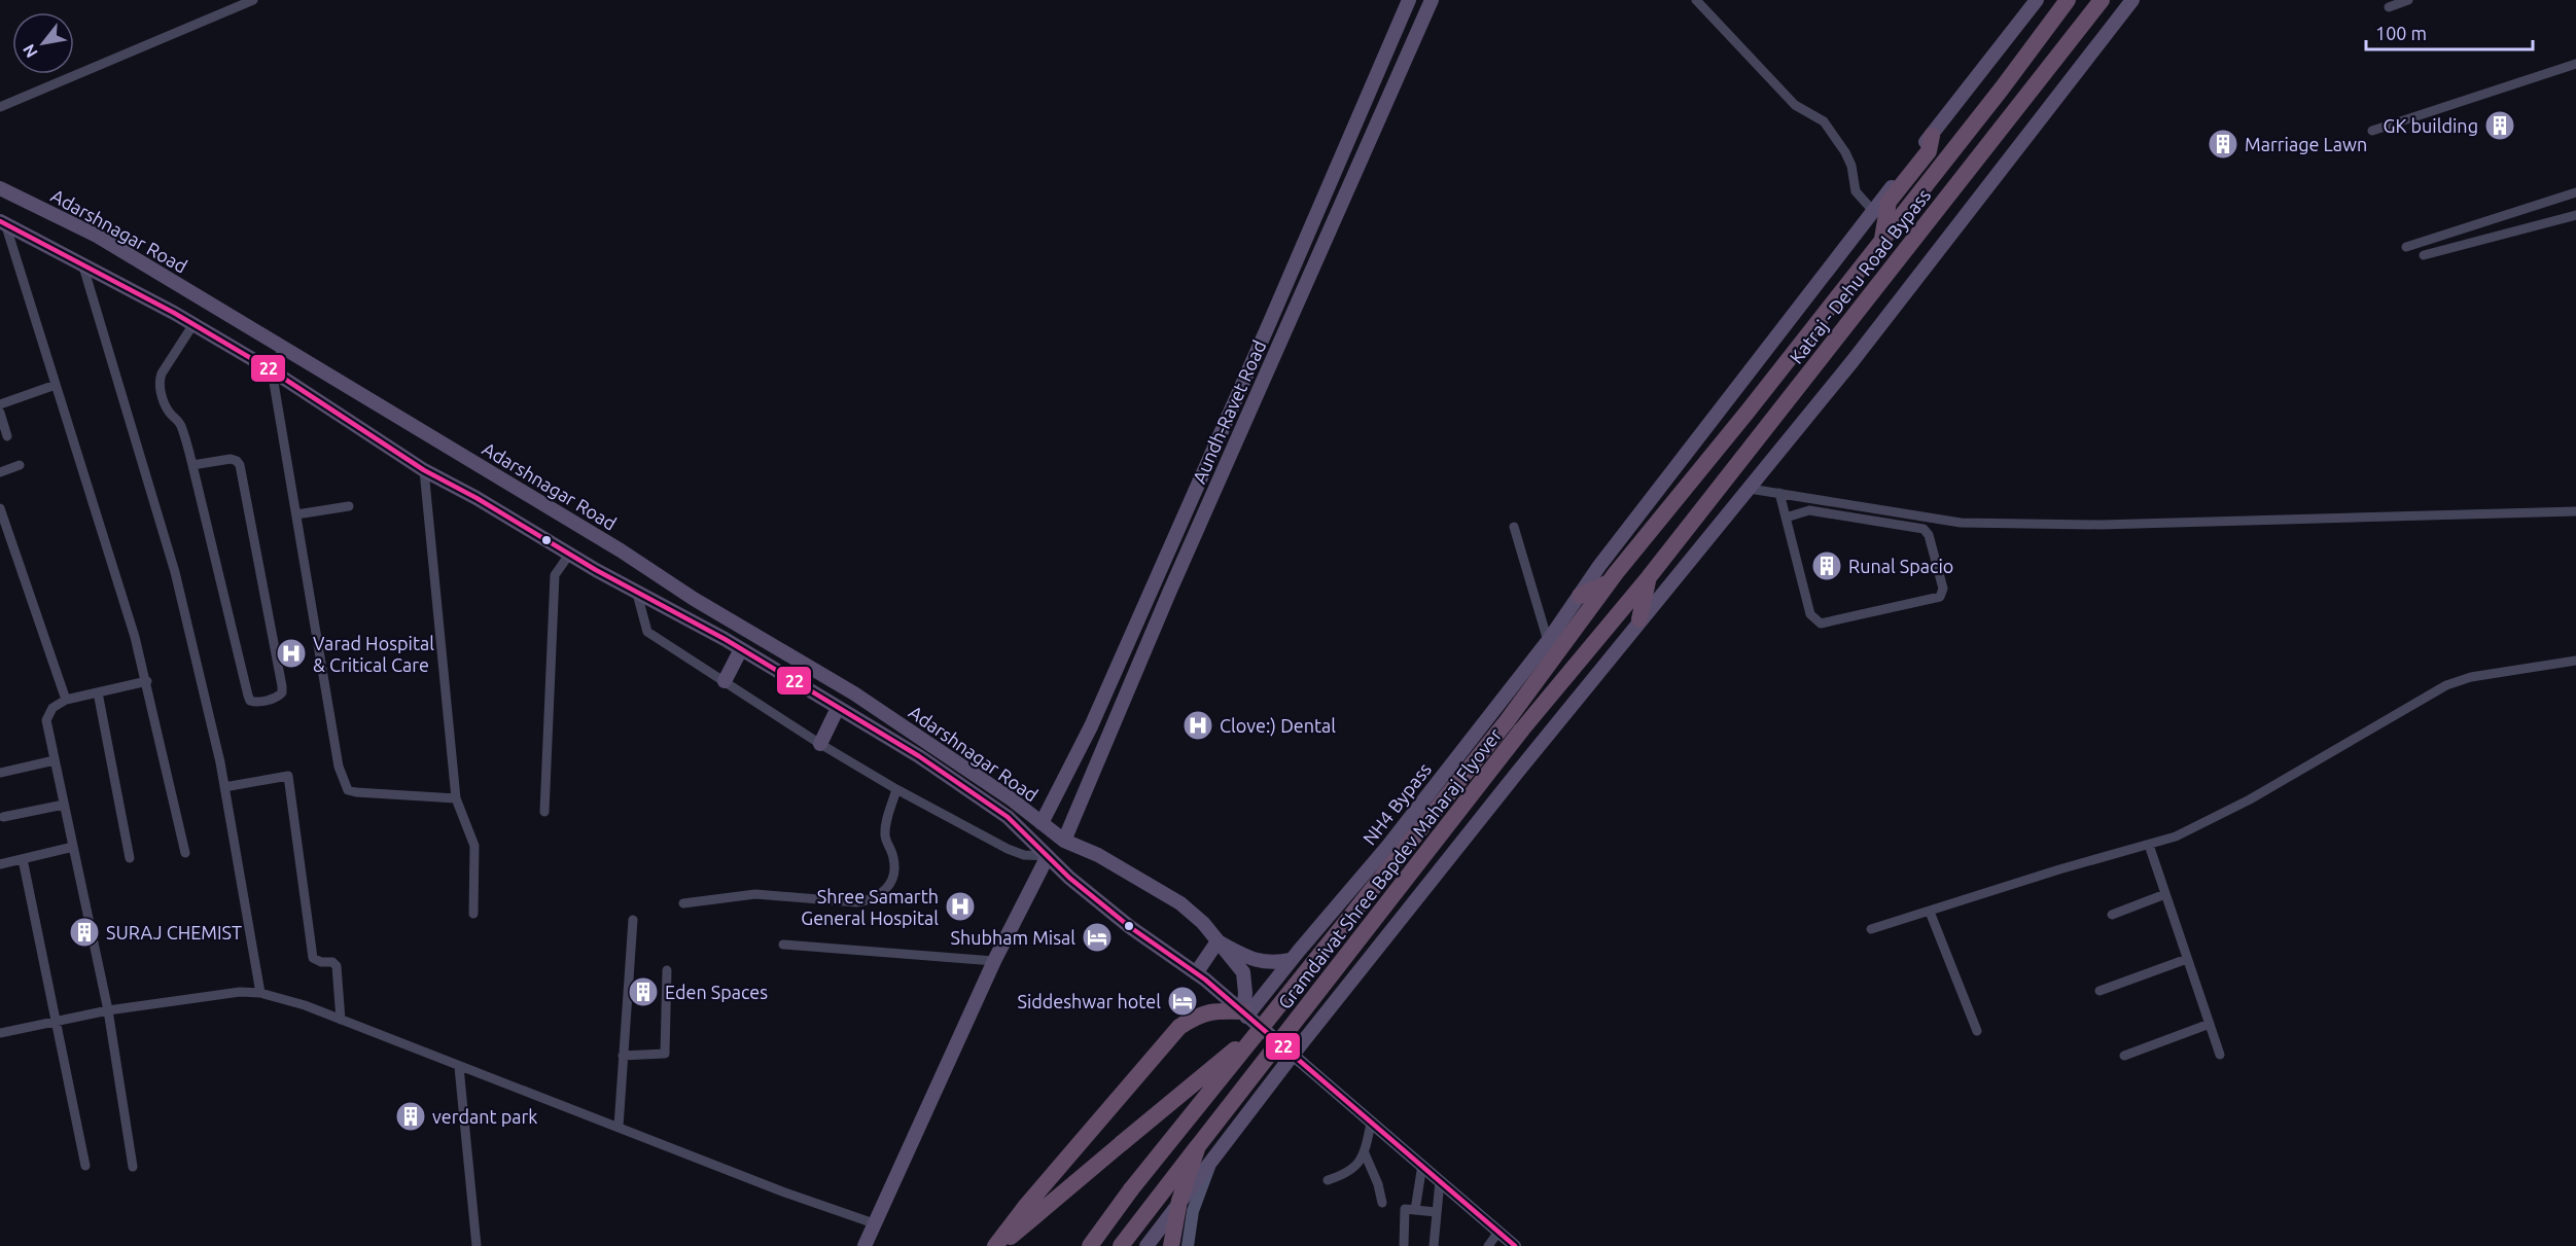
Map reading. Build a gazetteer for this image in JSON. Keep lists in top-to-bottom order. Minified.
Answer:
{"streets":{"highway":["Katraj - Dehu Road Bypass","Gramdaivat Shree Bapdev Maharaj Flyover"],"main road":["Adarshnagar Road","Aundh-Ravet Road","NH4 Bypass"]},"crossings":[["Adarshnagar Road","Aundh-Ravet Road"],["Adarshnagar Road","NH4 Bypass"],["Katraj - Dehu Road Bypass","NH4 Bypass"],["Katraj - Dehu Road Bypass","Gramdaivat Shree Bapdev Maharaj Flyover"],["NH4 Bypass","Gramdaivat Shree Bapdev Maharaj Flyover"]],"places":{"building":["GK building","Marriage Lawn","Runal Spacio","SURAJ CHEMIST","Eden Spaces","verdant park"],"hospital":["Varad Hospital & Critical Care","Clove:) Dental","Shree Samarth General Hospital"],"hotel":["Shubham Misal","Siddeshwar hotel"]},"lines":["transit line 22"],"scale_bar":"100 m","north":"bottom left"}
